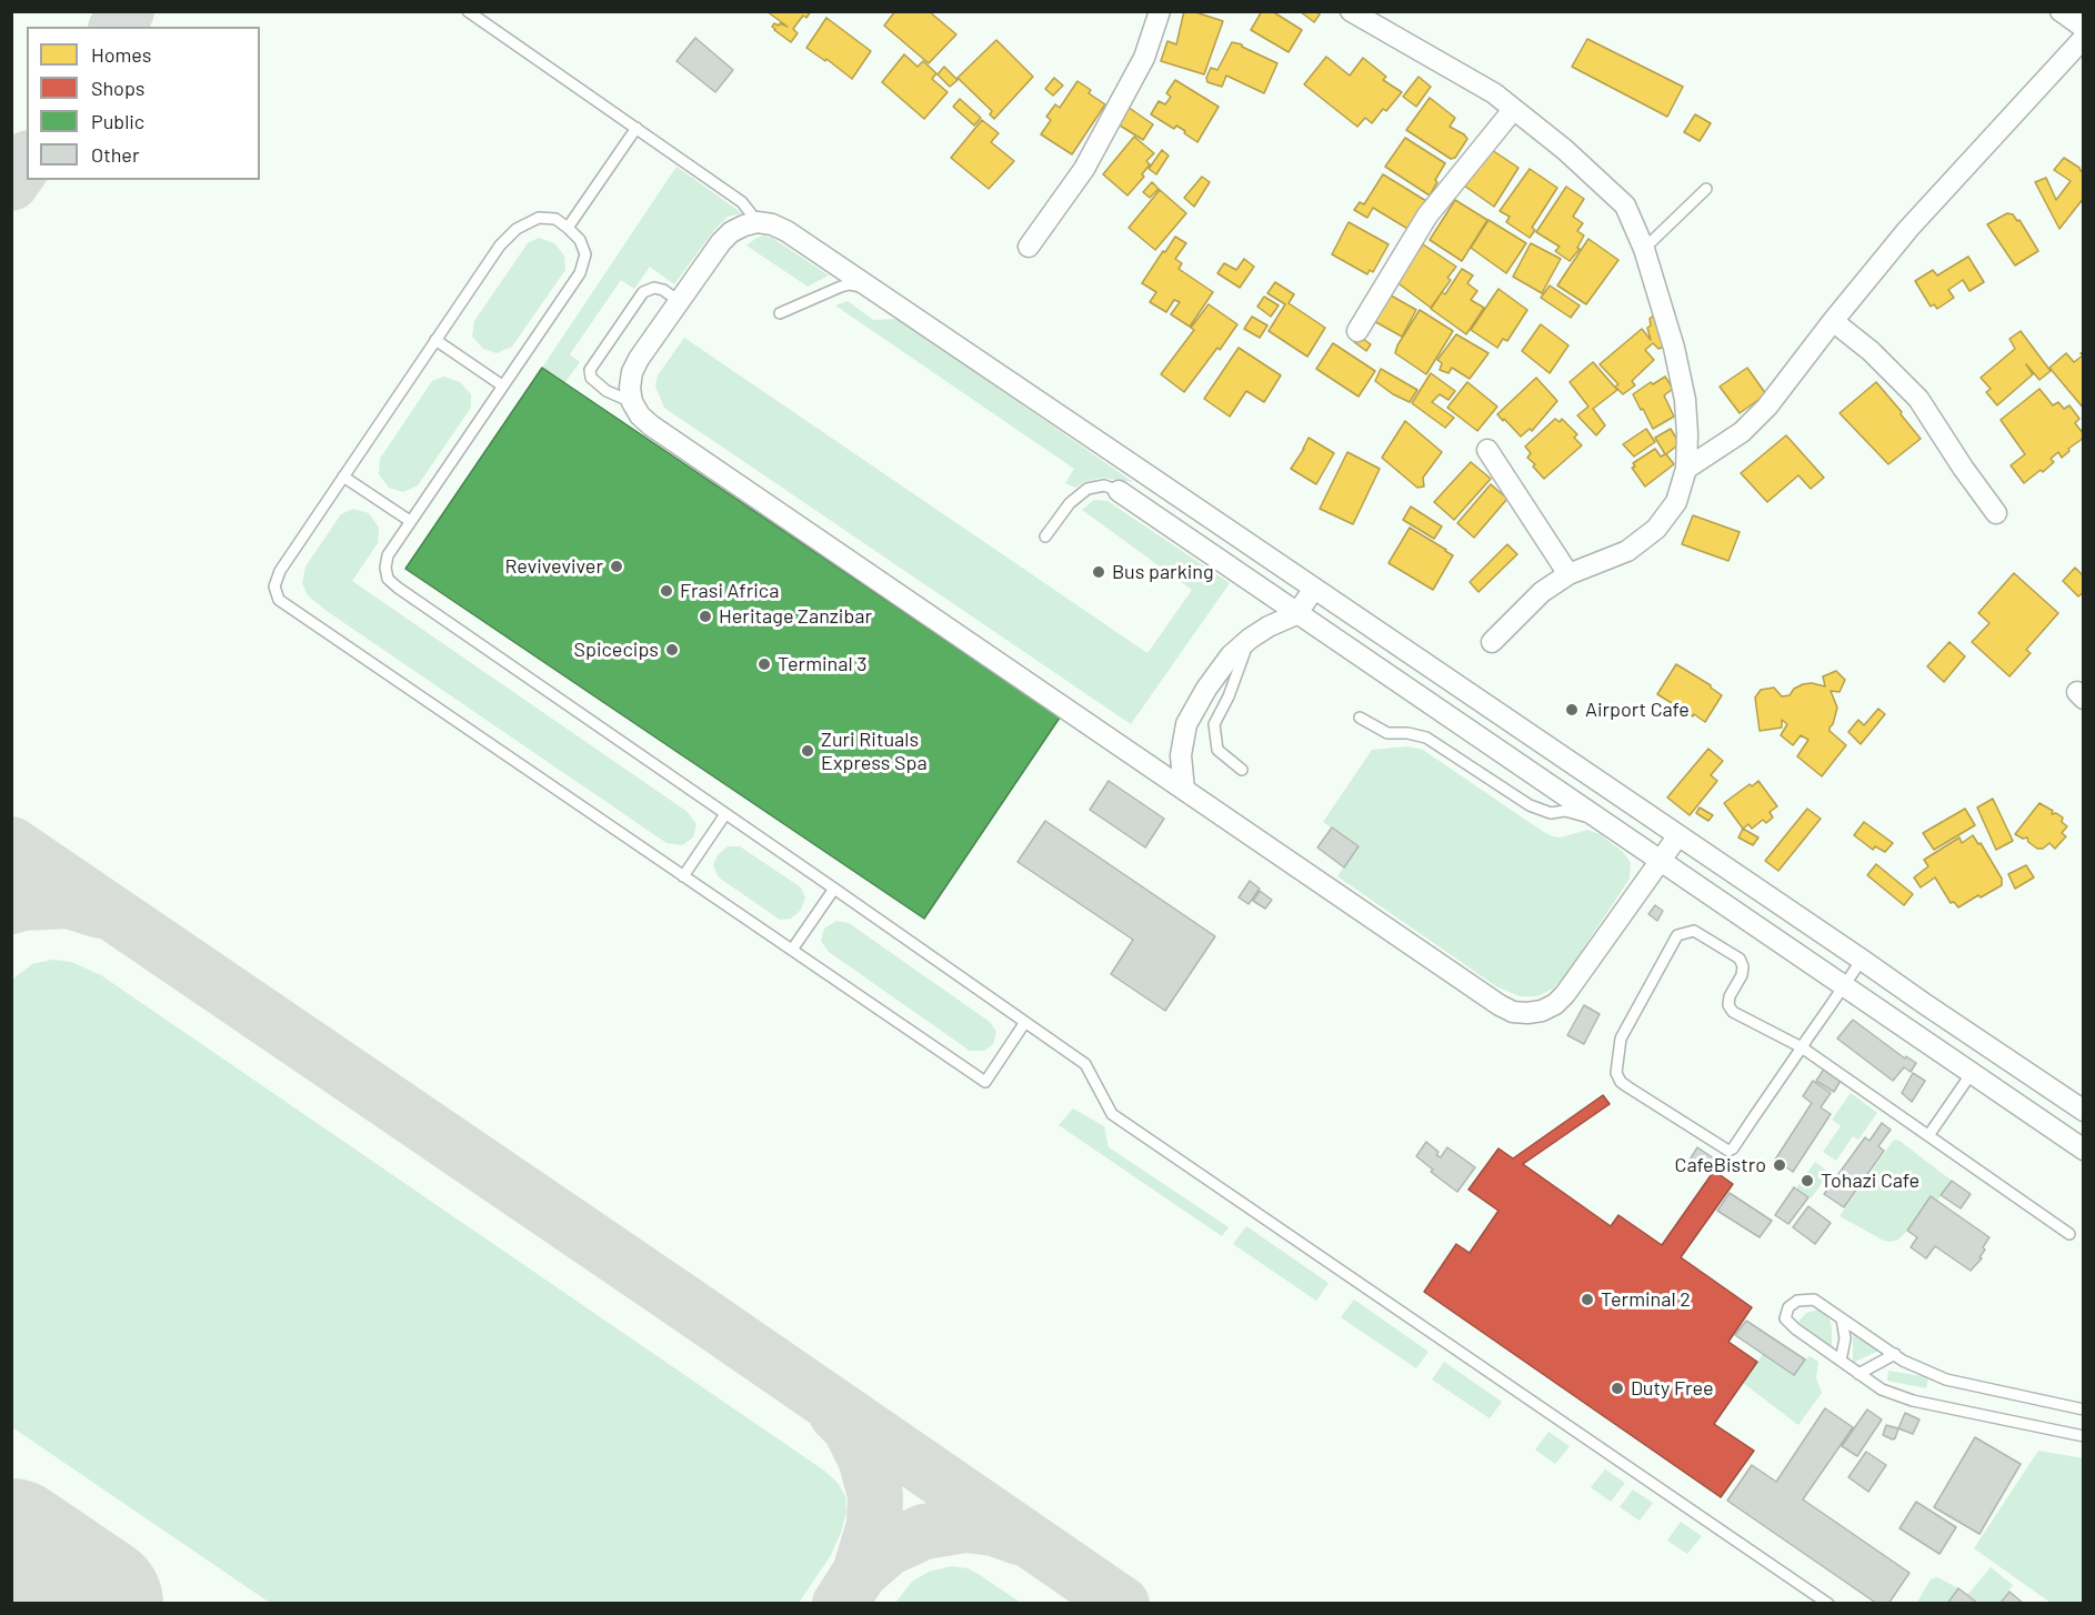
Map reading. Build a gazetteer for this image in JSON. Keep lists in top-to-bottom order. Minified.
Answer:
{"places":["Reviveviver","Bus parking","Frasi Africa","Heritage Zanzibar","Spicecips","Terminal 3","Airport Cafe","Zuri Rituals Express Spa","CafeBistro","Tohazi Cafe","Terminal 2","Duty Free"],"legend":["Homes","Shops","Public","Other"]}
